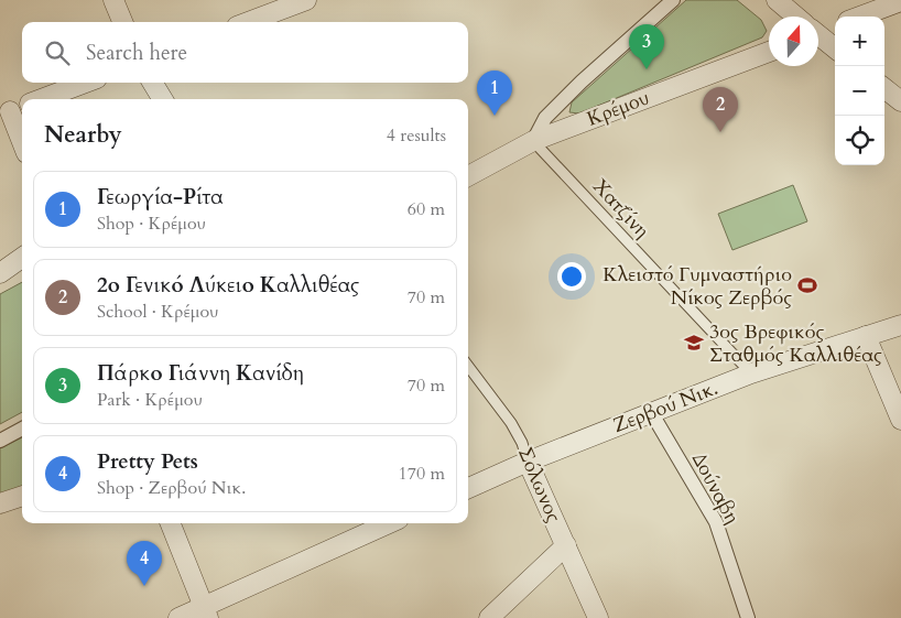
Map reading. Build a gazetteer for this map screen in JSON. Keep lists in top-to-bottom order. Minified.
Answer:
{"streets":{"street":["Κρέμου","Ζερβού Νικ.","Σόλωνος","Δούναβη"],"lane":["Χατζίνη"]},"crossings":[["Κρέμου","Χατζίνη"],["Χατζίνη","Ζερβού Νικ."],["Ζερβού Νικ.","Σόλωνος"],["Ζερβού Νικ.","Δούναβη"]],"places":{"sports":["Κλειστό Γυμναστήριο Νίκος Ζερβός"],"school or university":["3ος Βρεφικός Σταθμός Καλλιθέας"]},"north":"top","page":{"map_buttons":["+","−"],"search":"Search here","pins":["3","1","2","4"],"heading":["Nearby","4 results"],"list":[{"mark":"1","name":"Γεωργία-Ρίτα","note":"Shop · Κρέμου","value":"60 m"},{"mark":"2","name":"2ο Γενικό Λύκειο Καλλιθέας","note":"School · Κρέμου","value":"70 m"},{"mark":"3","name":"Πάρκο Γιάννη Κανίδη","note":"Park · Κρέμου","value":"70 m"},{"mark":"4","name":"Pretty Pets","note":"Shop · Ζερβού Νικ.","value":"170 m"}]}}
